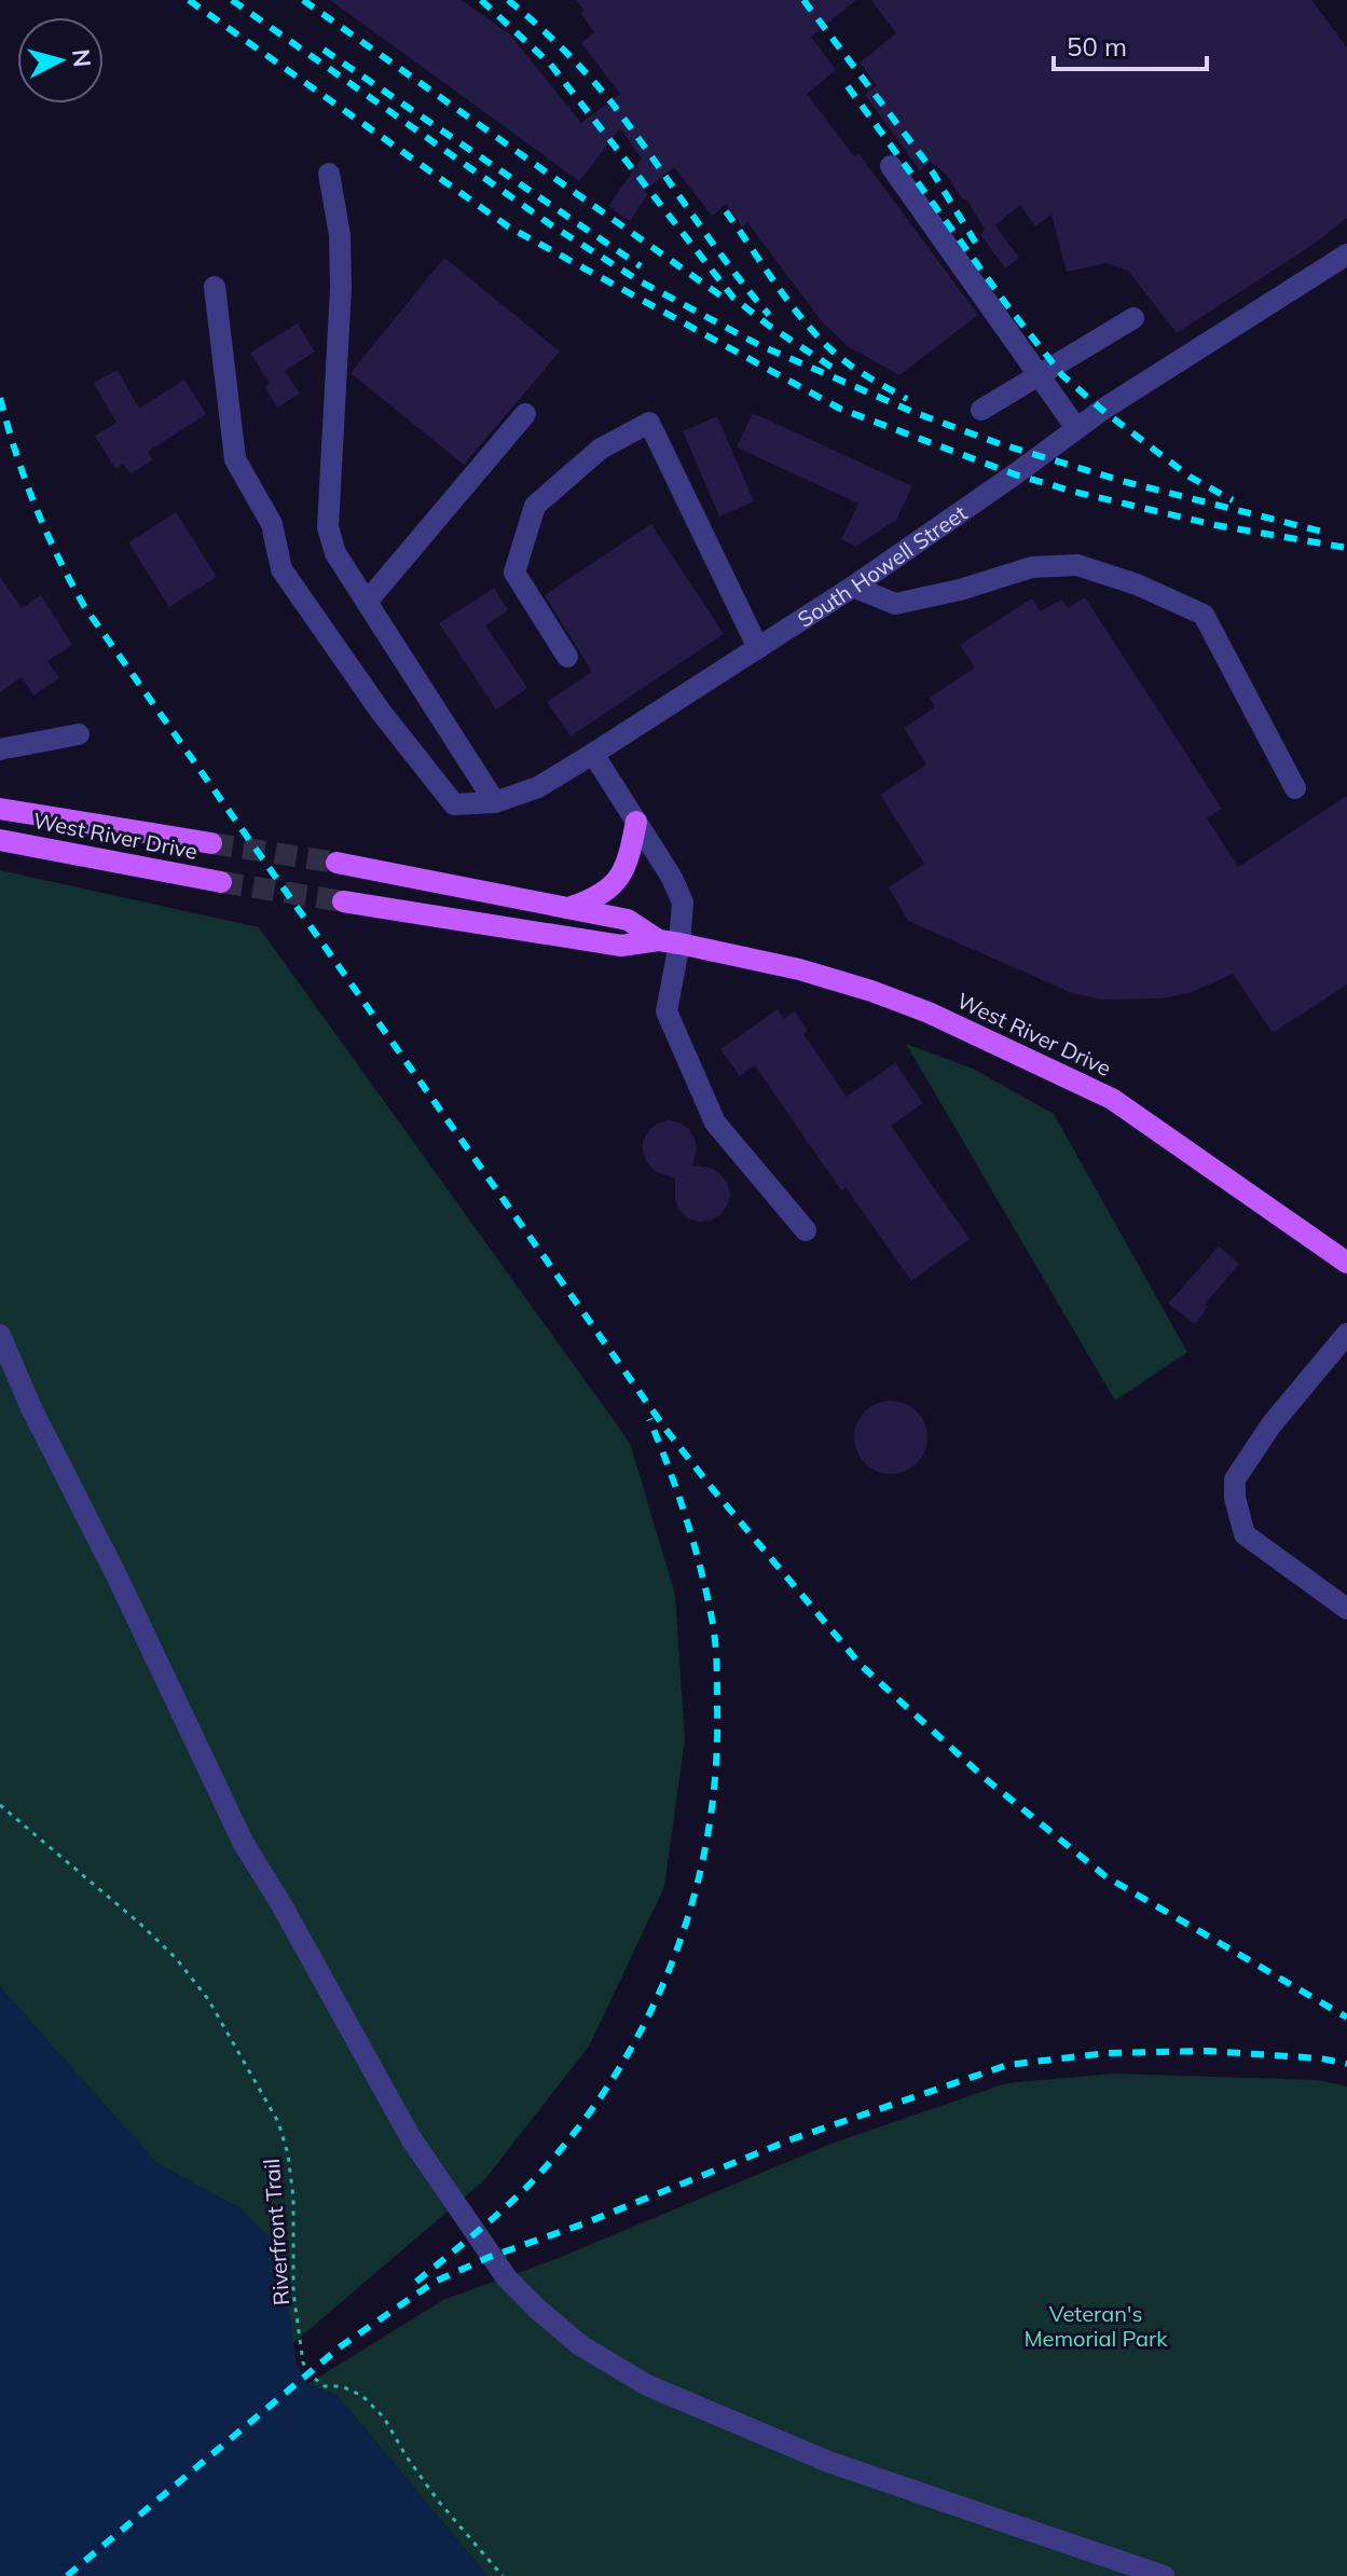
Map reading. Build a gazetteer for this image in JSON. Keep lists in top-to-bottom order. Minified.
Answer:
{"streets":{"main road":["West River Drive"],"street":["South Howell Street"],"path":["Riverfront Trail"]},"parks":["Veteran's Memorial Park"],"scale_bar":"50 m","north":"right"}
